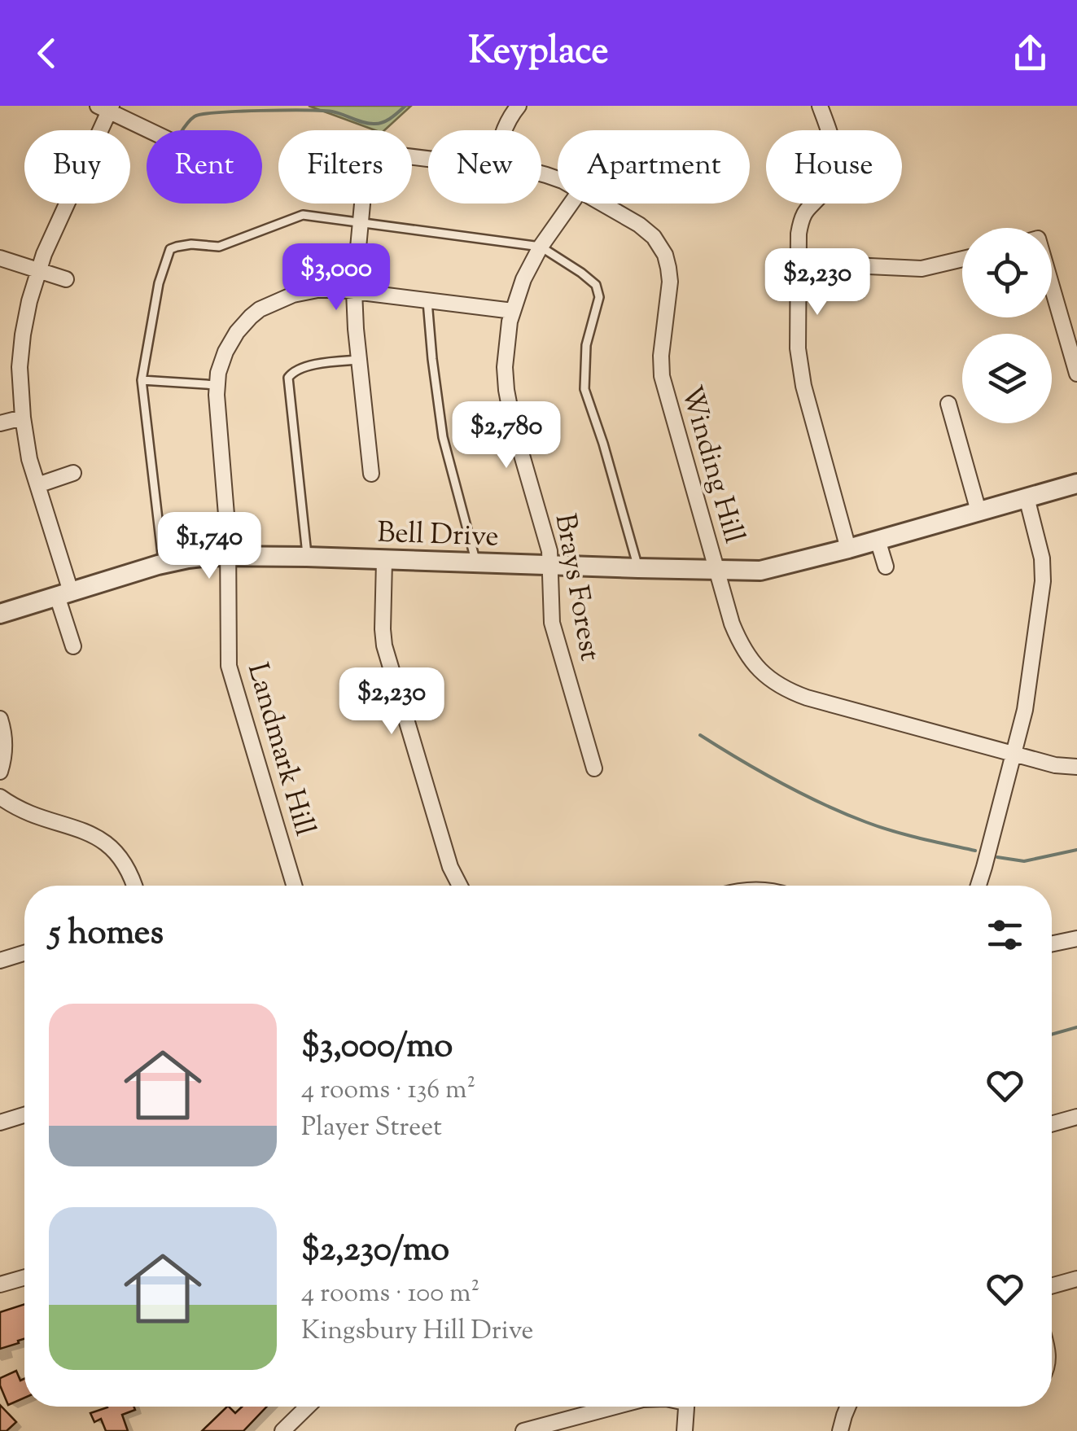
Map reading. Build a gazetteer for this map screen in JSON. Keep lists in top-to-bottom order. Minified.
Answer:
{"streets":{"street":["Winding Hill","Bell Drive","Brays Forest","Landmark Hill"]},"crossings":[["Winding Hill","Bell Drive"],["Bell Drive","Brays Forest"],["Bell Drive","Landmark Hill"],["Brays Forest","Landmark Hill"]],"page":{"header":"Keyplace","chip":["Buy","Rent","Filters","New","Apartment","House"],"price":["$3,000","$2,230","$2,780","$1,740","$2,230"],"heading":"5 homes","list":[{"name":"$3,000/mo","note":"4 rooms · 136 m² · Player Street"},{"name":"$2,230/mo","note":"4 rooms · 100 m² · Kingsbury Hill Drive"}]}}
